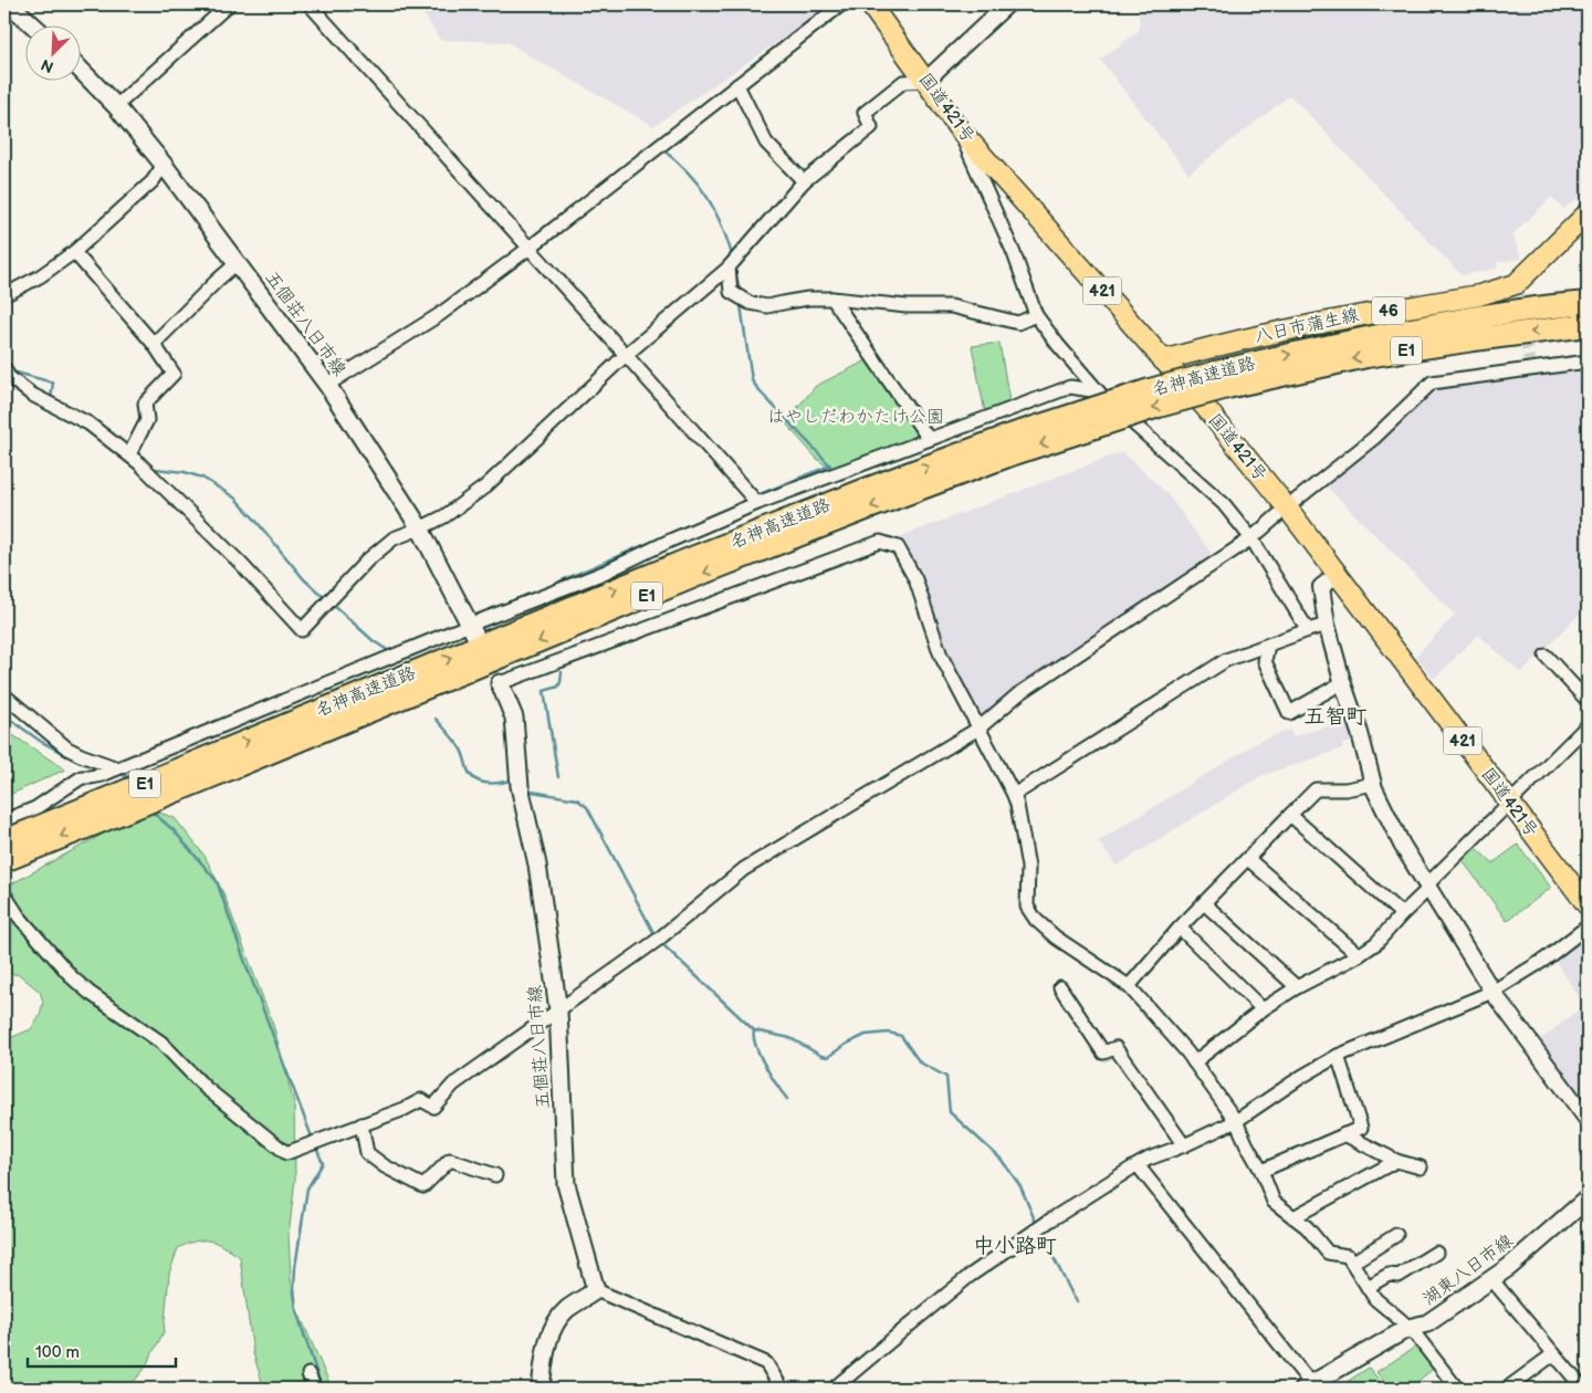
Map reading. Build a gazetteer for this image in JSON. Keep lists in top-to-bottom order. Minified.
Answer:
{"streets":{"highway":["E1","名神高速道路"],"main road":["国道421号","421","46","五個荘八日市線","八日市蒲生線","湖東八日市線"]},"crossings":[["国道421号","八日市蒲生線"]],"districts":["五智町","中小路町"],"parks":["はやしだわかたけ公園"],"scale_bar":"100 m","north":"bottom left"}
